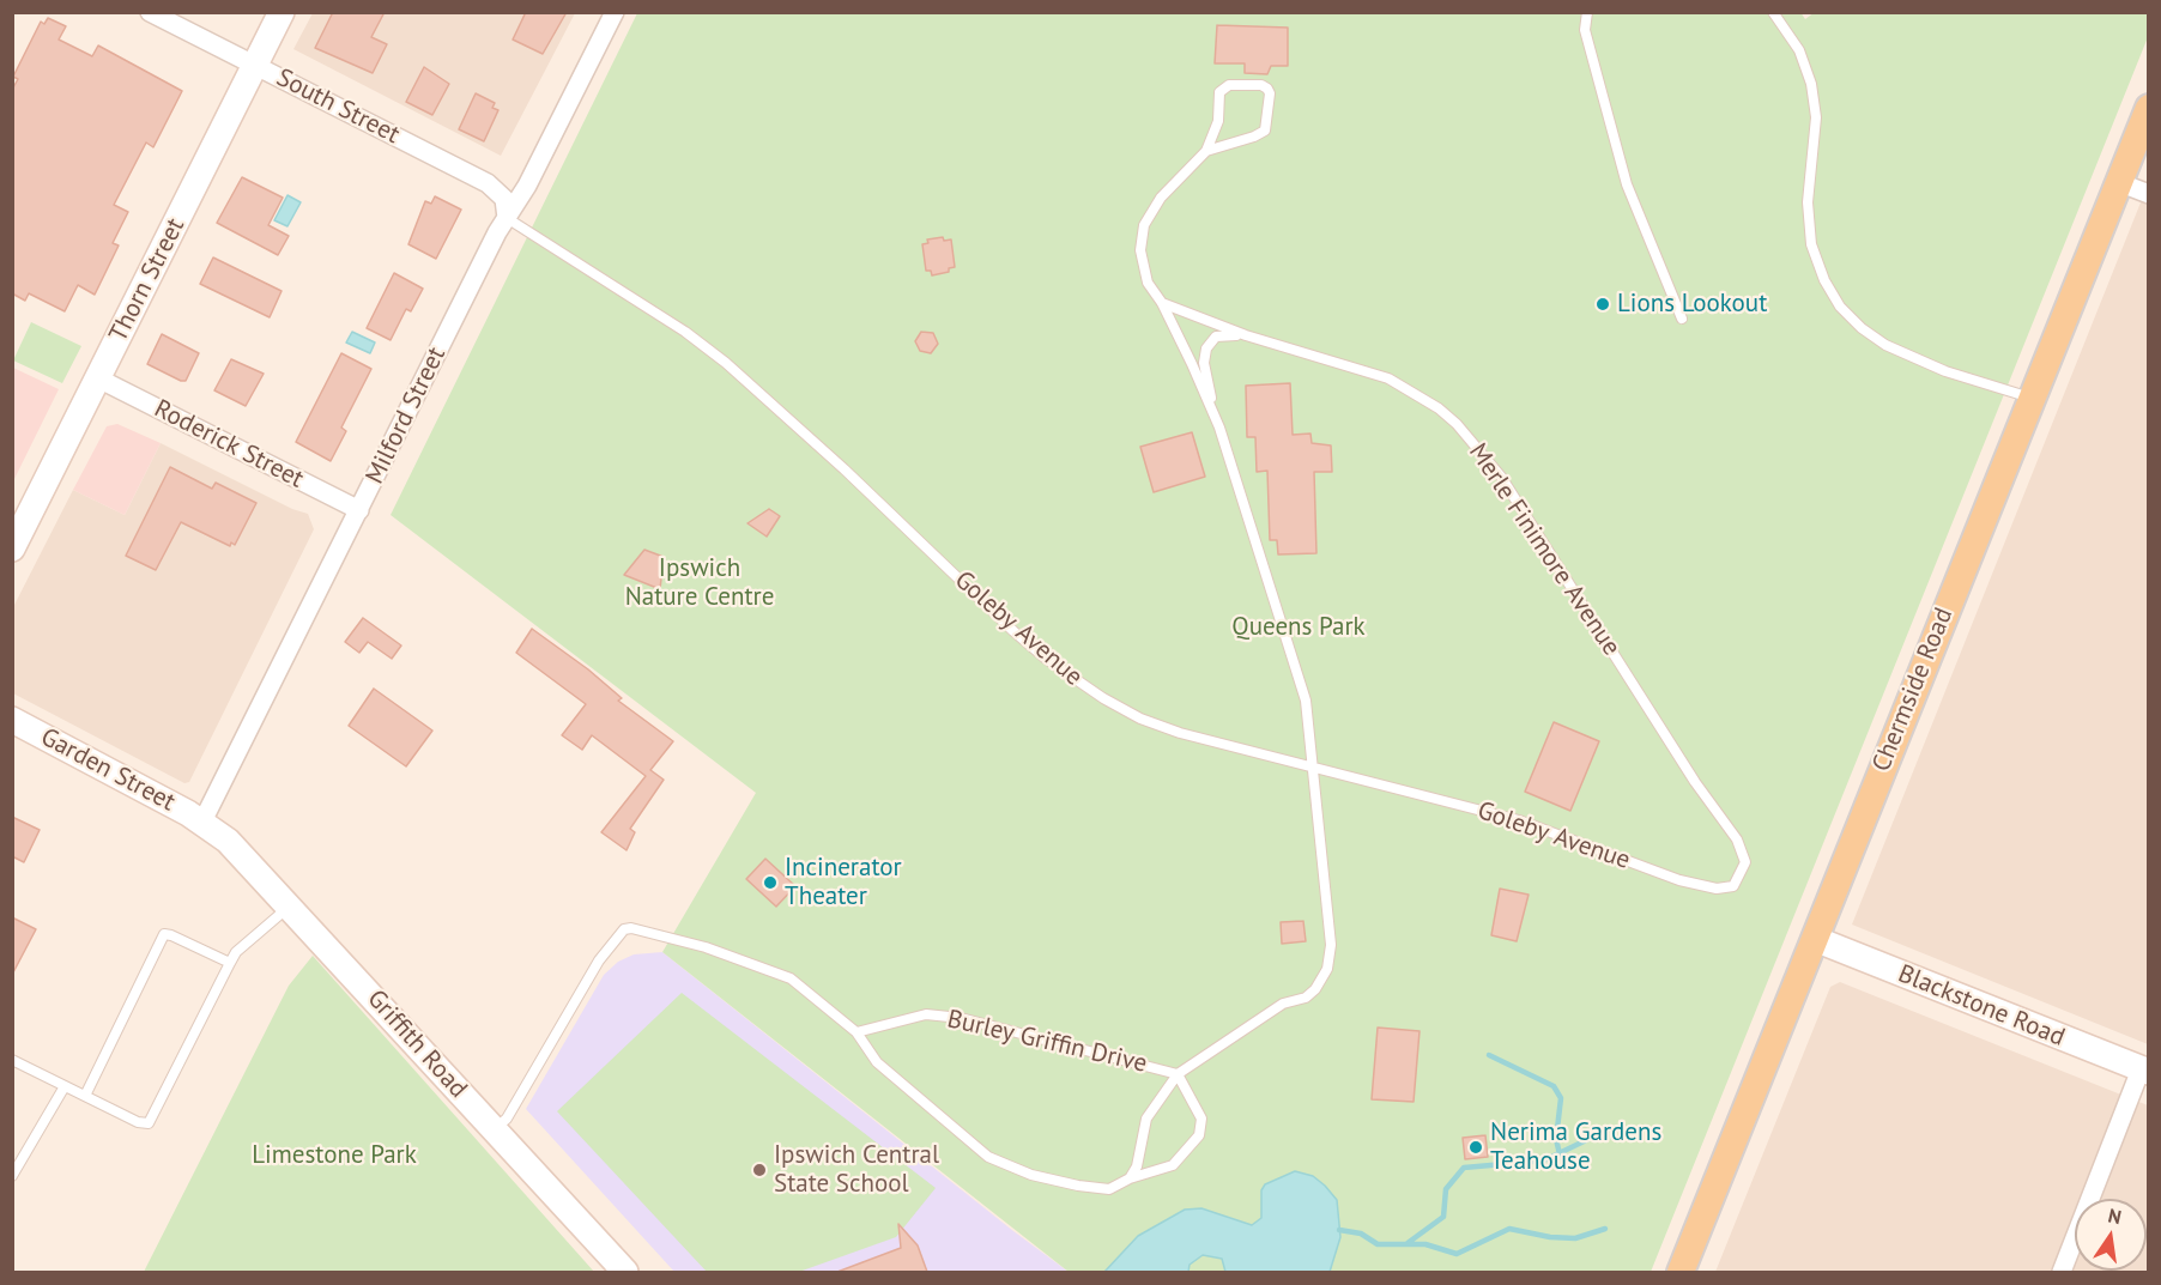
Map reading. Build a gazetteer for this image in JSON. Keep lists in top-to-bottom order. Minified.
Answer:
{"streets":{"main road":["Thorn Street","Chermside Road","Garden Street","Blackstone Road","Griffith Road"],"street":["South Street","Milford Street","Roderick Street"],"lane":["Merle Finimore Avenue","Goleby Avenue","Burley Griffin Drive"]},"crossings":[["South Street","Thorn Street"],["South Street","Milford Street"],["South Street","Goleby Avenue"],["Thorn Street","Roderick Street"],["Milford Street","Roderick Street"],["Milford Street","Goleby Avenue"],["Milford Street","Garden Street"],["Milford Street","Griffith Road"],["Merle Finimore Avenue","Goleby Avenue"],["Merle Finimore Avenue","Burley Griffin Drive"],["Chermside Road","Blackstone Road"],["Garden Street","Griffith Road"]],"parks":["Ipswich Nature Centre","Queens Park","Limestone Park"],"places":["Lions Lookout","Incinerator Theater","Nerima Gardens Teahouse","Ipswich Central State School"],"north":"top"}
